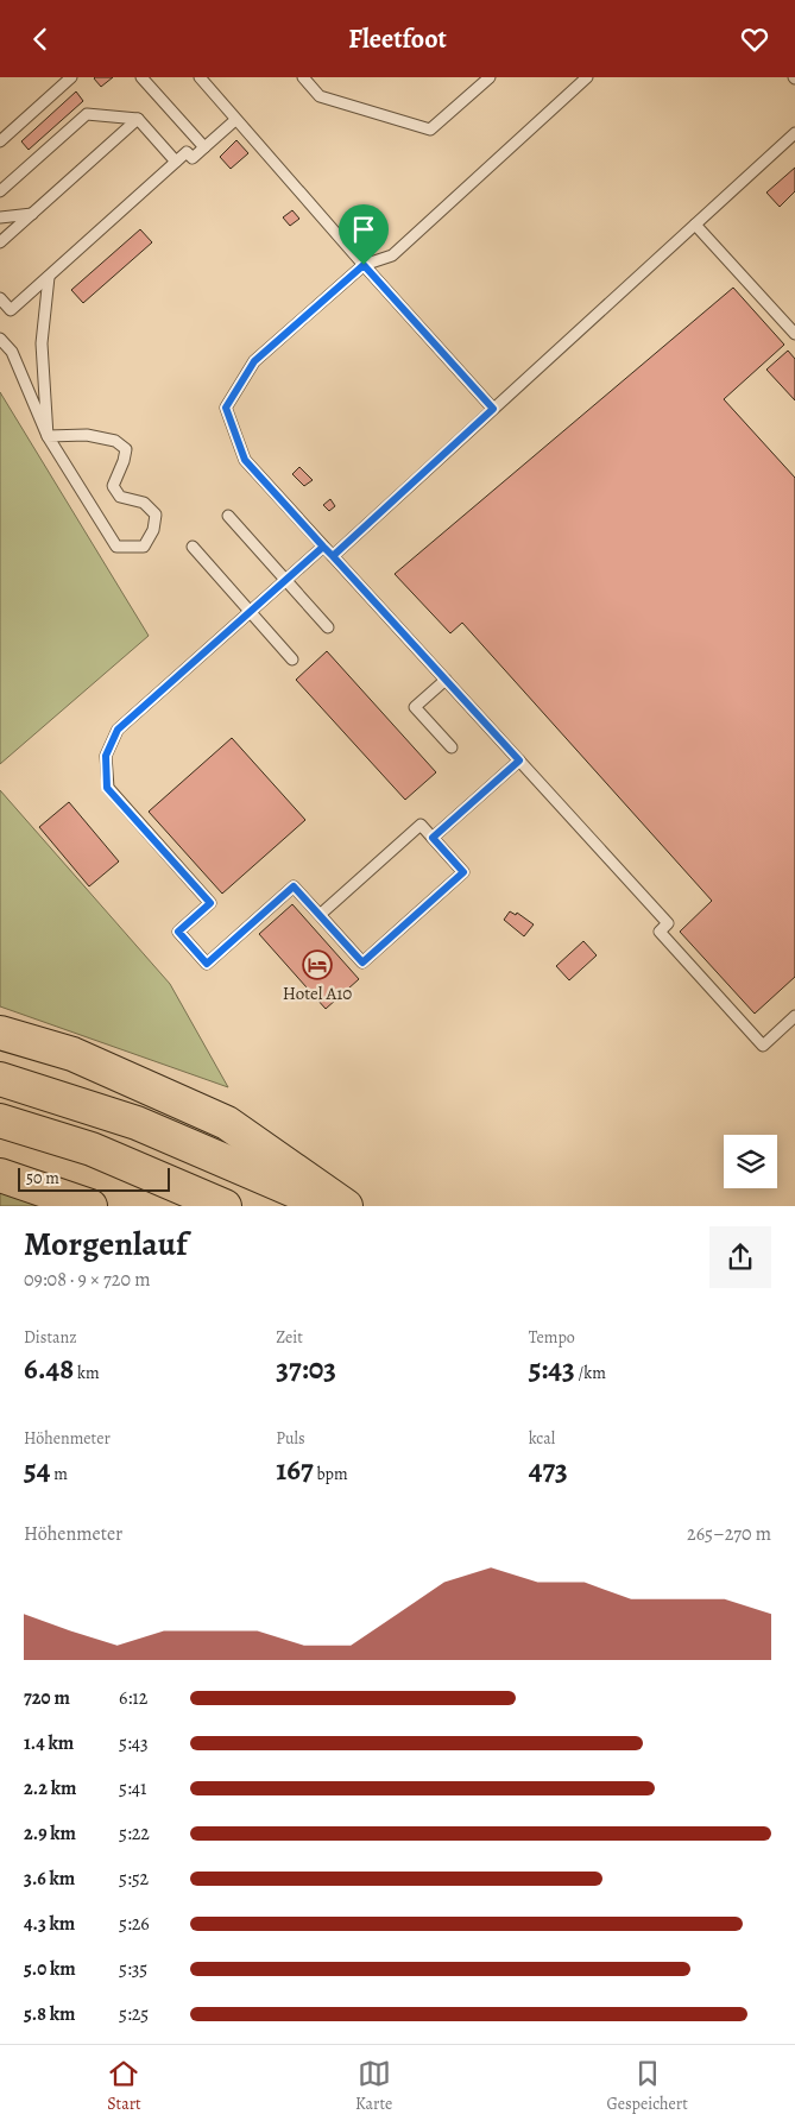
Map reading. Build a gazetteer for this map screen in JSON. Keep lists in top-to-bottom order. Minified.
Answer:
{"places":{"hotel":["Hotel A10"]},"scale_bar":"50 m","page":{"header":"Fleetfoot","scale":"50 m","heading":["Morgenlauf","09:08 · 9 × 720 m"],"stats":[["Distanz","6.48 km"],["Zeit","37:03"],["Tempo","5:43 /km"],["Höhenmeter","54 m"],["Puls","167 bpm"],["kcal","473"]],"chart":["Höhenmeter","265–270 m"],"list":[{"name":"720 m","note":"6:12"},{"name":"1.4 km","note":"5:43"},{"name":"2.2 km","note":"5:41"},{"name":"2.9 km","note":"5:22"},{"name":"3.6 km","note":"5:52"},{"name":"4.3 km","note":"5:26"},{"name":"5.0 km","note":"5:35"},{"name":"5.8 km","note":"5:25"}],"tabs":["Start","Karte","Gespeichert"]}}
